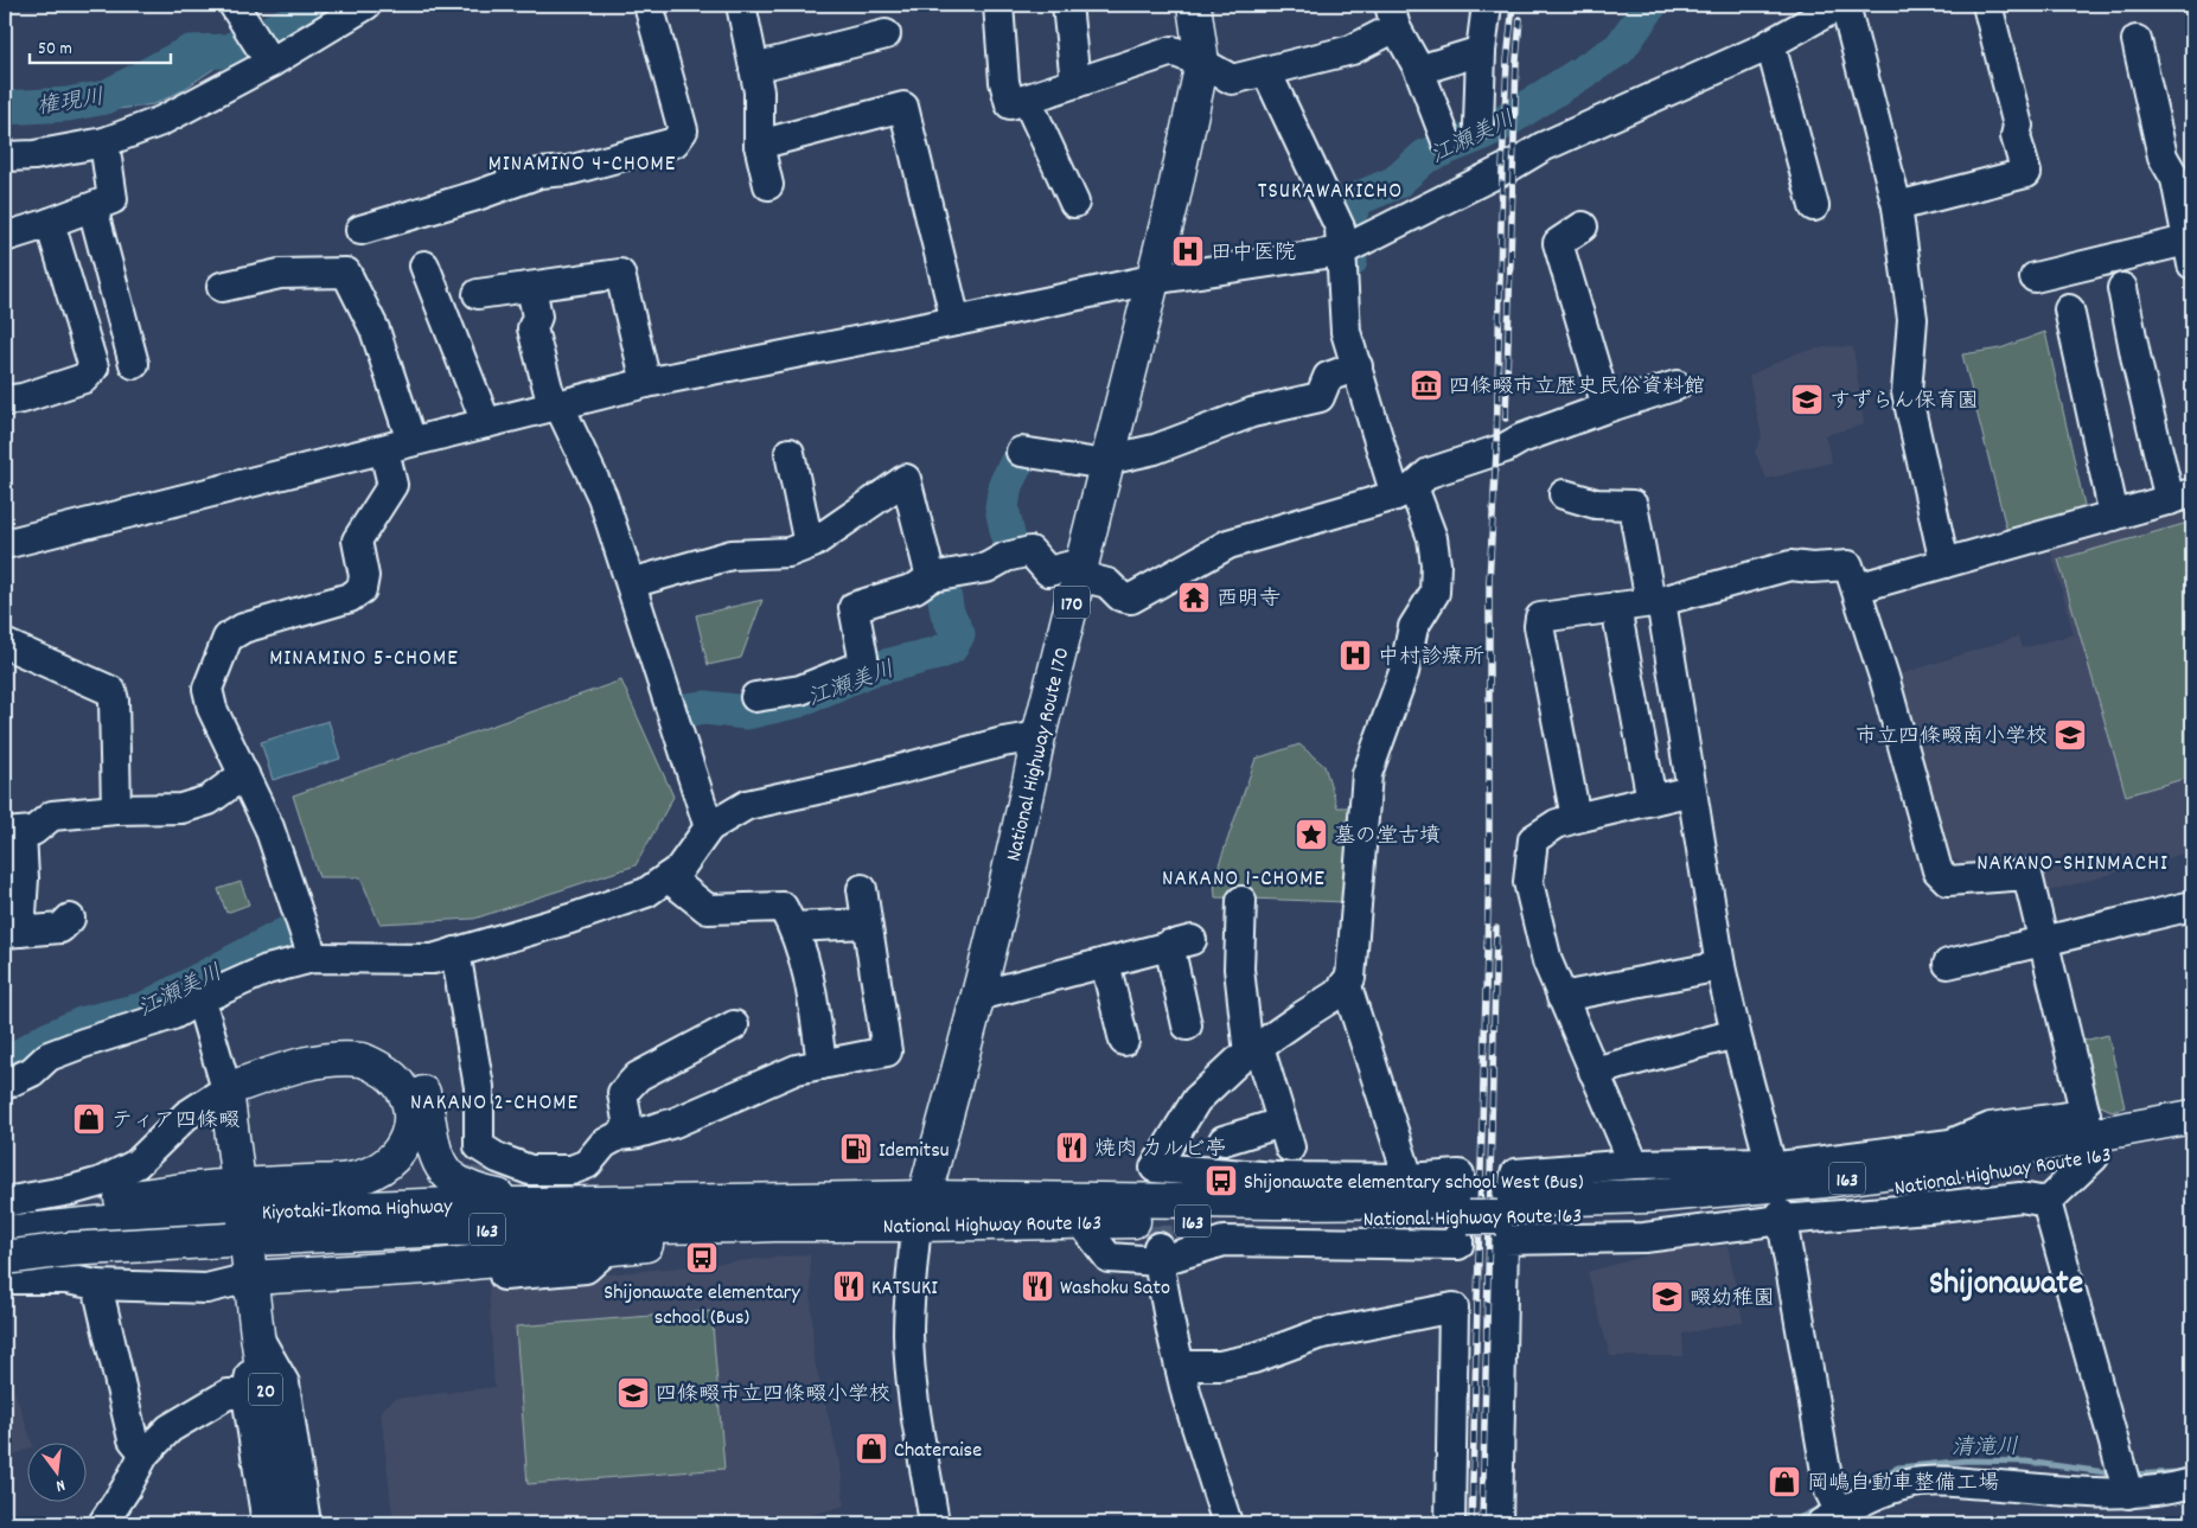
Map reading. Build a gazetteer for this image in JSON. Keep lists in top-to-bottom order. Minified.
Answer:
{"streets":{"main road":["170","National Highway Route 170","National Highway Route 163","163","Kiyotaki-Ikoma Highway","20"]},"crossings":[["National Highway Route 170","National Highway Route 163"],["National Highway Route 170","Kiyotaki-Ikoma Highway"],["National Highway Route 163","Kiyotaki-Ikoma Highway"],["163","Kiyotaki-Ikoma Highway"],["163","20"],["Kiyotaki-Ikoma Highway","20"]],"districts":["MINAMINO 4-CHOME","TSUKAWAKICHO","MINAMINO 5-CHOME","NAKANO-SHINMACHI","NAKANO 1-CHOME","NAKANO 2-CHOME","Shijonawate"],"water":["権現川","江瀬美川","清滝川"],"places":{"hospital":["田中医院","中村診療所"],"museum":["四條畷市立歴史民俗資料館"],"school or university":["すずらん保育園","市立四條畷南小学校","畷幼稚園","四條畷市立四條畷小学校"],"temple":["西明寺"],"place":["墓の堂古墳"],"shop":["ティア四條畷","Chateraise","岡嶋自動車整備工場"],"restaurant":["焼肉 カルビ亭","KATSUKI","Washoku Sato"],"fuel station":["Idemitsu"],"bus stop":["Shijonawate elementary school West (Bus)","Shijonawate elementary school (Bus)"]},"scale_bar":"50 m","north":"bottom"}
